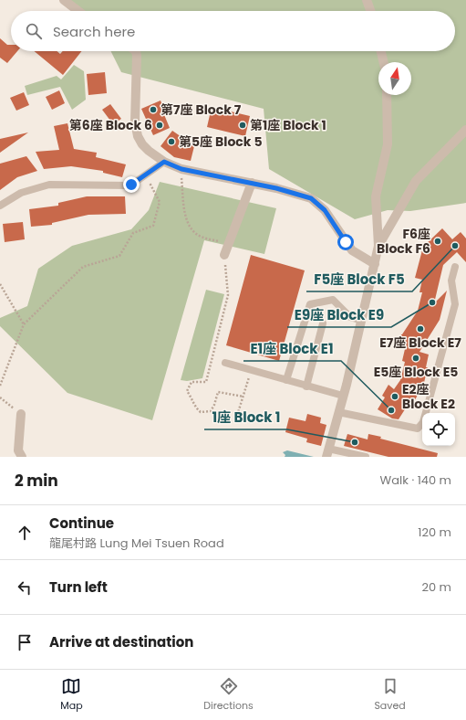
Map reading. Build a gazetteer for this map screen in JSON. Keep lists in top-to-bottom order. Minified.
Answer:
{"places":["第7座 Block 7","第6座 Block 6","第1座 Block 1","第5座 Block 5","F6座 Block F6","F5座 Block F5","E9座 Block E9","E7座 Block E7","E5座 Block E5","E2座 Block E2","E1座 Block E1","1座 Block 1"],"north":"top","page":{"search":"Search here","heading":["2 min","Walk · 140 m"],"list":[["Continue","龍尾村路 Lung Mei Tsuen Road","120 m"],["Turn left","20 m"],"Arrive at destination"],"nav":["Map","Directions","Saved"]}}
